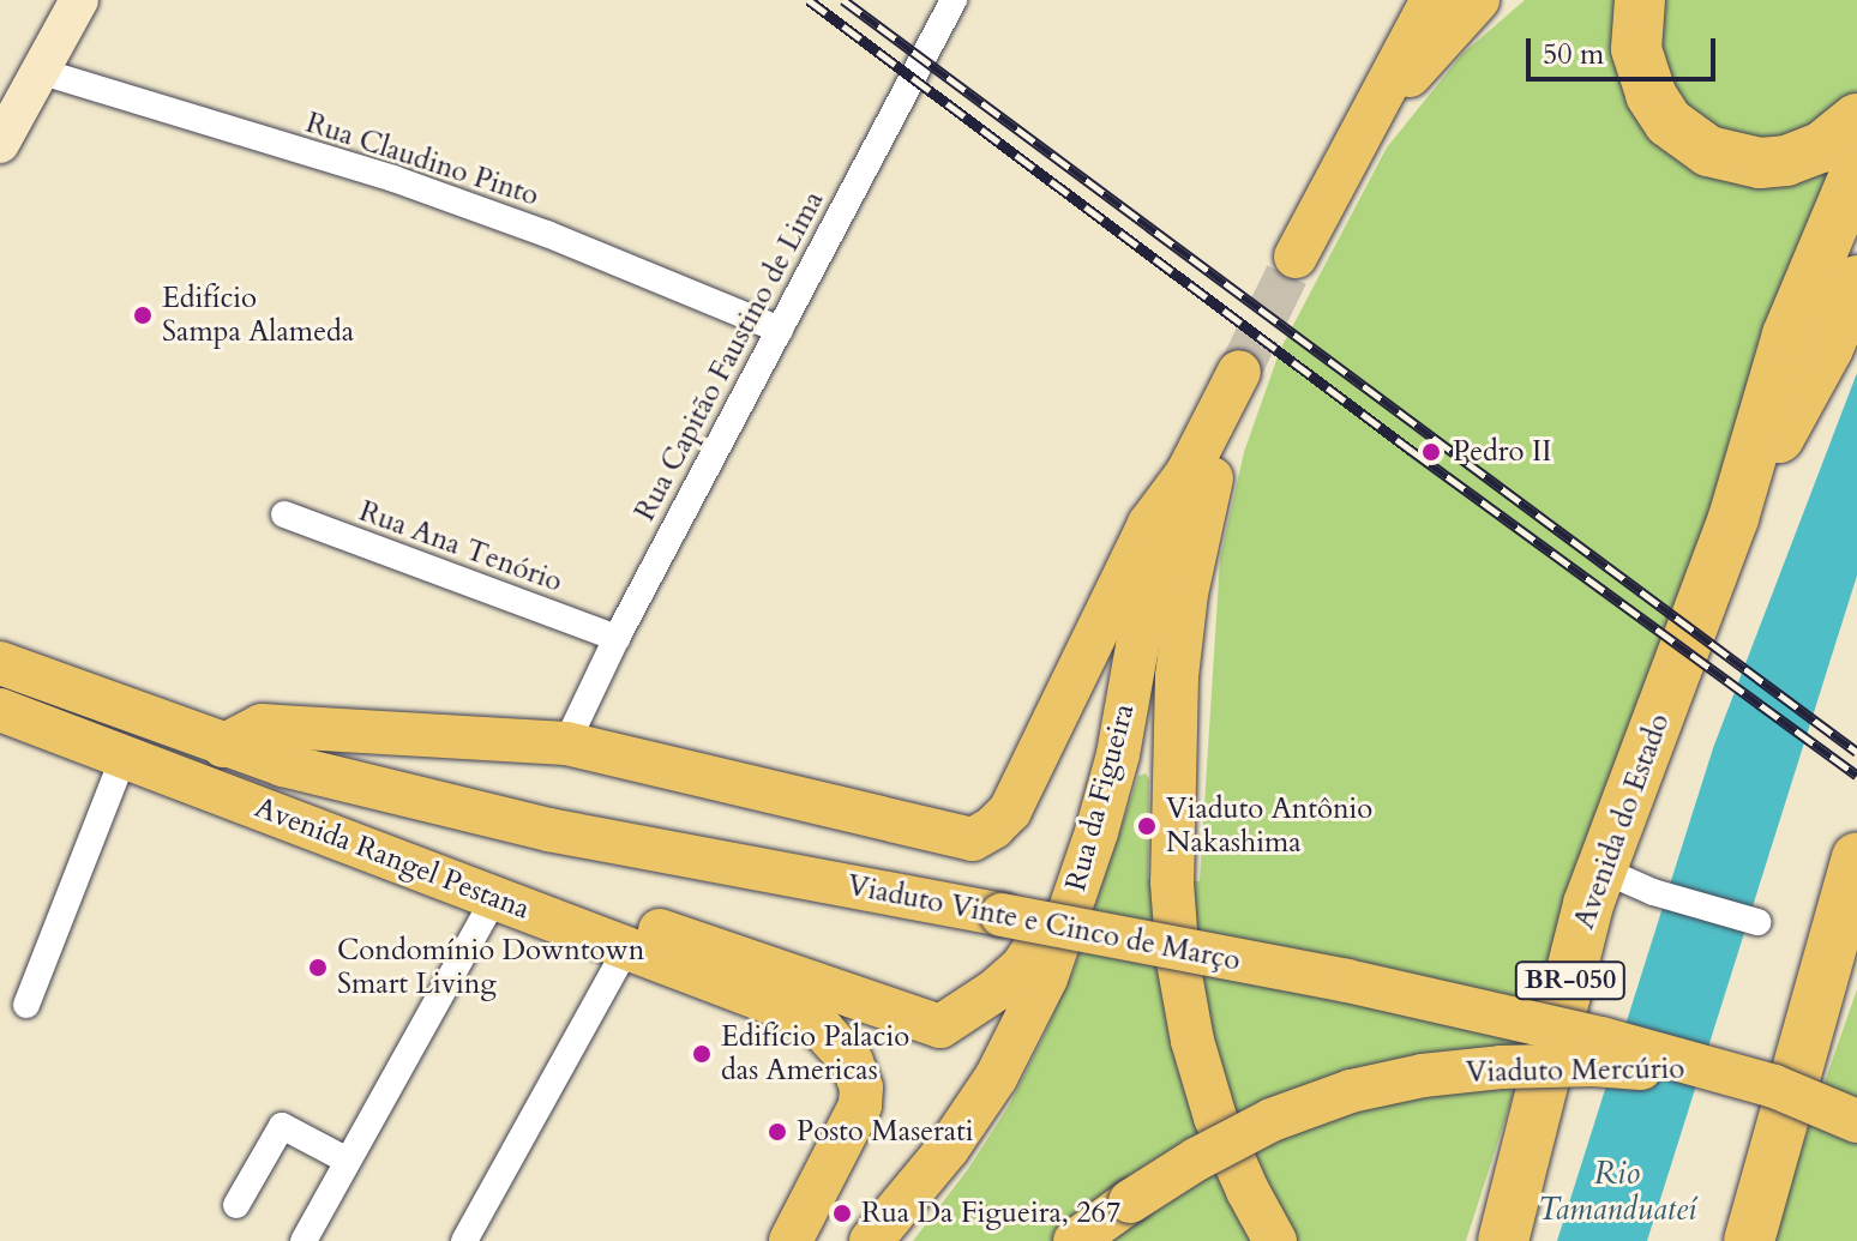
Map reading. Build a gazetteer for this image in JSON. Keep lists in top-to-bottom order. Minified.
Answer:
{"streets":{"highway":["Avenida do Estado","BR-050"],"main road":["Rua da Figueira","Avenida Rangel Pestana","Viaduto Vinte e Cinco de Março","Viaduto Mercúrio"],"street":["Rua Claudino Pinto","Rua Capitão Faustino de Lima","Rua Ana Tenório"]},"crossings":[["Rua Claudino Pinto","Rua Capitão Faustino de Lima"],["Rua Capitão Faustino de Lima","Rua Ana Tenório"],["Rua da Figueira","Avenida Rangel Pestana"],["Avenida Rangel Pestana","Viaduto Vinte e Cinco de Março"],["Viaduto Vinte e Cinco de Março","Viaduto Mercúrio"]],"water":["Rio Tamanduateí"],"places":["Edifício Sampa Alameda","Pedro II","Viaduto Antônio Nakashima","Condomínio Downtown Smart Living","Edifício Palacio das Americas","Posto Maserati","Rua Da Figueira, 267"],"scale_bar":"50 m"}
